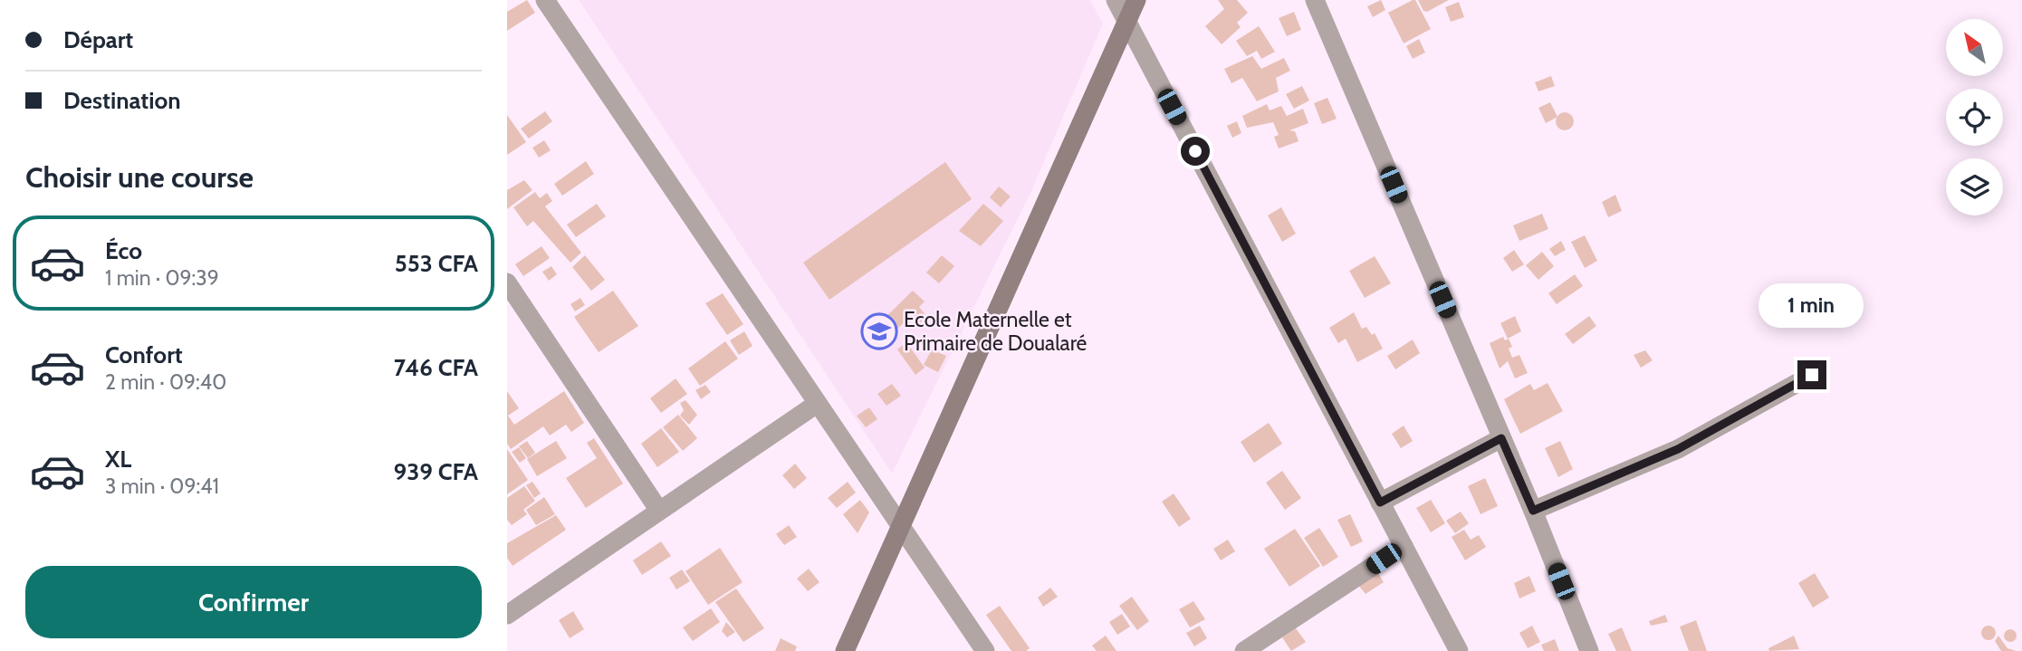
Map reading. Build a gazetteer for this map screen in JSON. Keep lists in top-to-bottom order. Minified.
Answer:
{"places":{"school or university":["Ecole Maternelle et Primaire de Doualaré"]},"north":"top left","page":{"banner":["Départ","Destination"],"heading":"Choisir une course","list":[{"name":"Éco","note":"1 min · 09:39","value":"553 CFA"},{"name":"Confort","note":"2 min · 09:40","value":"746 CFA"},{"name":"XL","note":"3 min · 09:41","value":"939 CFA"}],"bubble":"1 min","buttons":"Confirmer"}}
